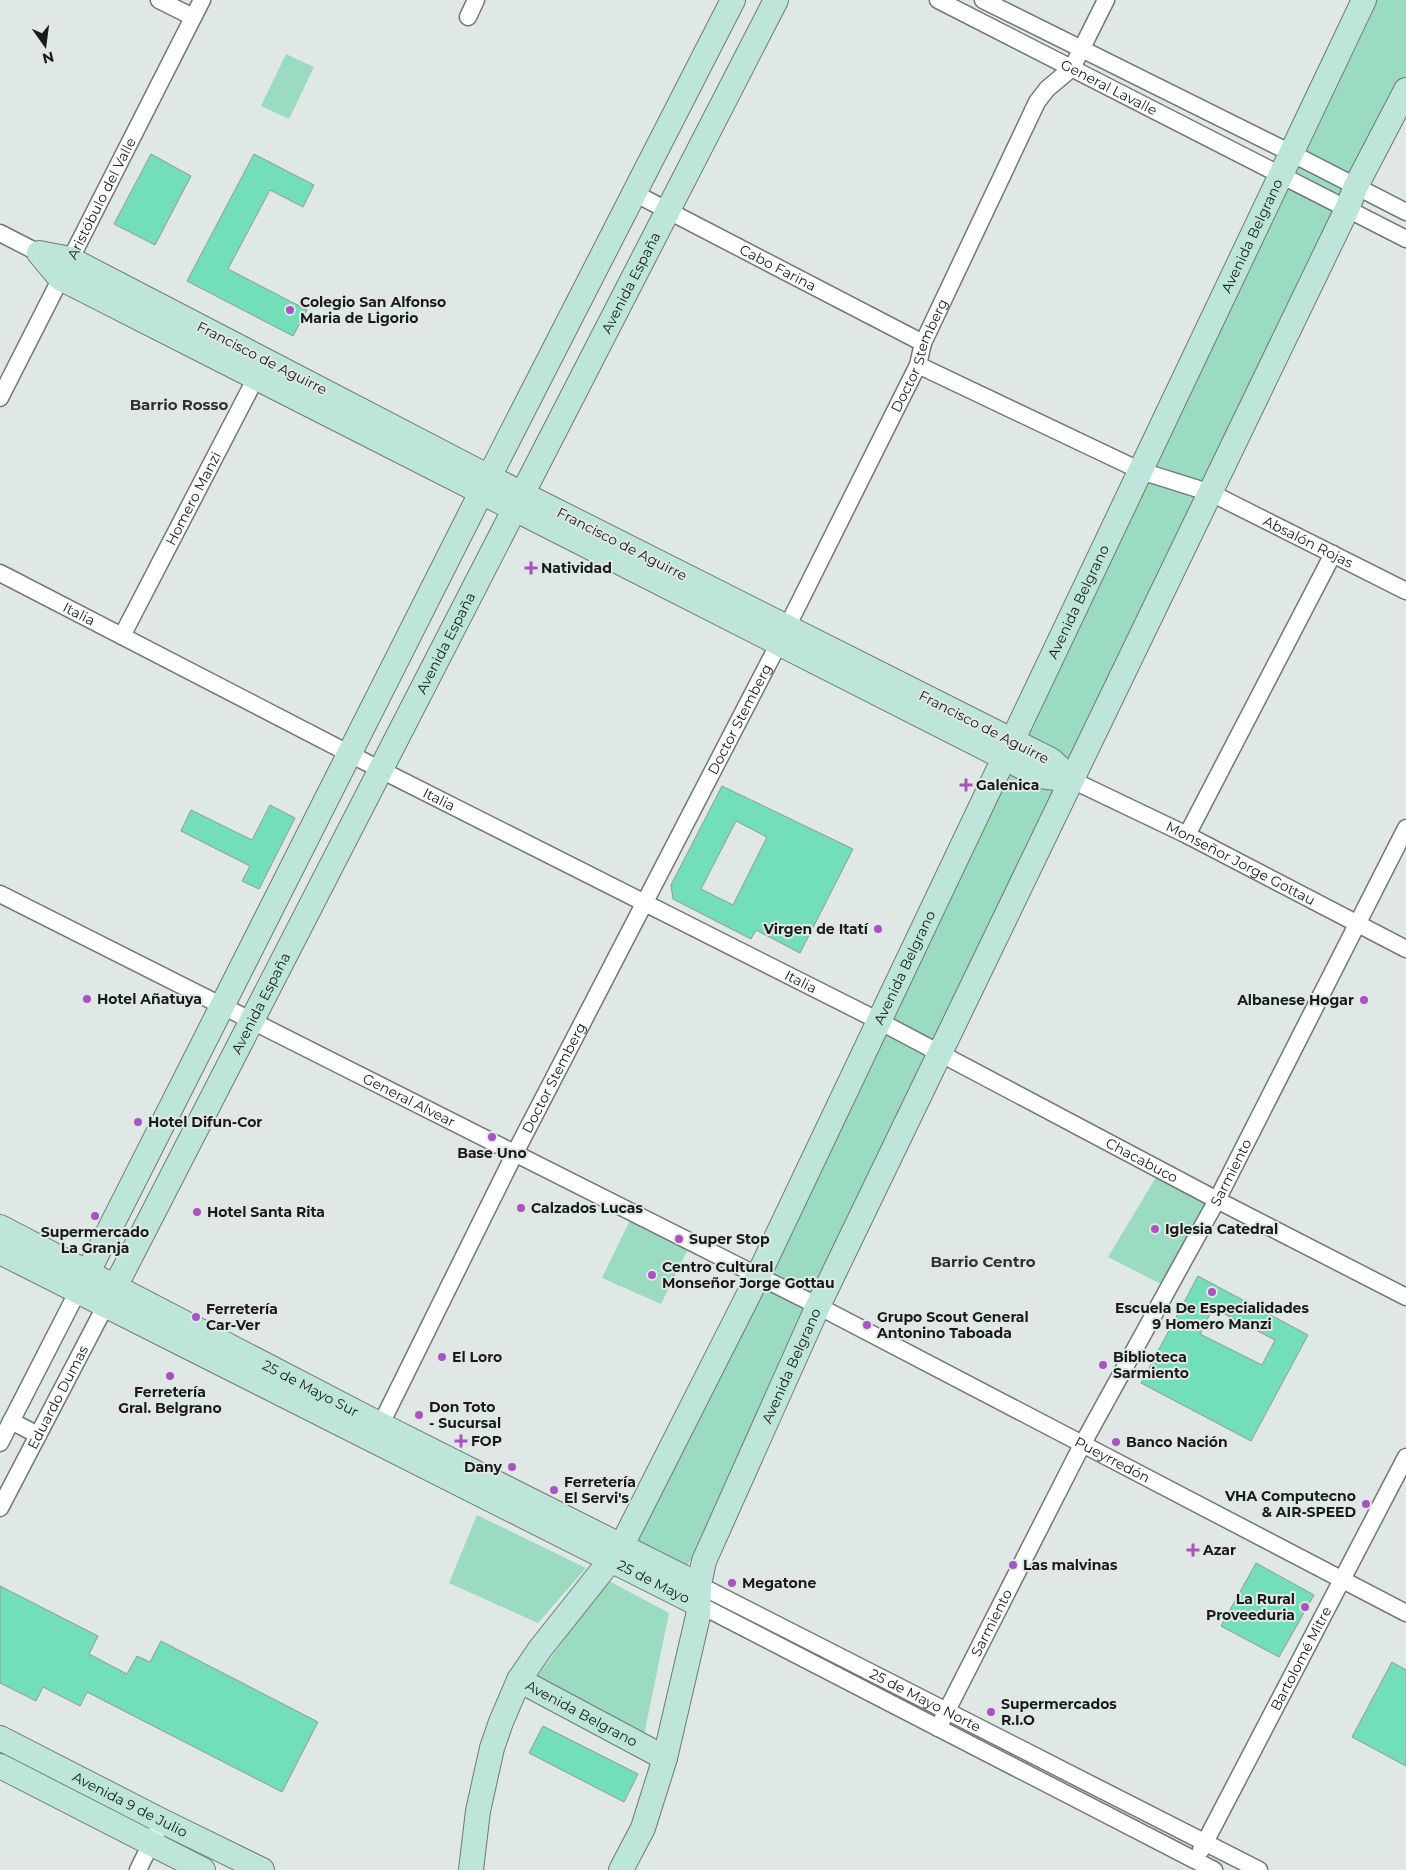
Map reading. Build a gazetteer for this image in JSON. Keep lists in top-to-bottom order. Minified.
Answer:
{"streets":{"street":["General Lavalle","Aristóbulo del Valle","Avenida Belgrano","Cabo Farina","Avenida España","Doctor Stemberg","Francisco de Aguirre","Homero Manzi","Absalón Rojas","Italia","Monseñor Jorge Gottau","General Alvear","Chacabuco","Sarmiento","25 de Mayo Sur","Eduardo Dumas","Pueyrredón","25 de Mayo","Bartolomé Mitre","25 de Mayo Norte","Avenida 9 de Julio"]},"crossings":[["General Lavalle","Avenida Belgrano"],["General Lavalle","Doctor Stemberg"],["Aristóbulo del Valle","Francisco de Aguirre"],["Avenida Belgrano","Francisco de Aguirre"],["Avenida Belgrano","Absalón Rojas"],["Avenida Belgrano","Italia"],["Avenida Belgrano","Monseñor Jorge Gottau"],["Avenida Belgrano","General Alvear"],["Avenida Belgrano","Chacabuco"],["Avenida Belgrano","25 de Mayo Sur"],["Avenida Belgrano","Pueyrredón"],["Avenida Belgrano","25 de Mayo"],["Avenida Belgrano","25 de Mayo Norte"],["Cabo Farina","Avenida España"],["Cabo Farina","Doctor Stemberg"],["Avenida España","Francisco de Aguirre"],["Avenida España","Italia"],["Avenida España","General Alvear"],["Avenida España","25 de Mayo Sur"],["Avenida España","Eduardo Dumas"],["Doctor Stemberg","Francisco de Aguirre"],["Doctor Stemberg","Italia"],["Doctor Stemberg","General Alvear"],["Doctor Stemberg","25 de Mayo Sur"],["Francisco de Aguirre","Homero Manzi"],["Francisco de Aguirre","Monseñor Jorge Gottau"],["Homero Manzi","Italia"],["Italia","Chacabuco"],["Monseñor Jorge Gottau","Sarmiento"],["General Alvear","Pueyrredón"],["Chacabuco","Sarmiento"],["Sarmiento","Pueyrredón"],["Sarmiento","25 de Mayo Norte"],["25 de Mayo Sur","Eduardo Dumas"],["25 de Mayo Sur","25 de Mayo"],["Pueyrredón","Bartolomé Mitre"],["25 de Mayo","25 de Mayo Norte"],["Bartolomé Mitre","25 de Mayo Norte"]],"districts":["Barrio Rosso","Barrio Centro"],"places":{"other":["Colegio San Alfonso Maria de Ligorio","Virgen de Itatí","Hotel Añatuya","Albanese Hogar","Hotel Difun-Cor","Base Uno","Calzados Lucas","Hotel Santa Rita","Supermercado La Granja","Iglesia Catedral","Super Stop","Centro Cultural Monseñor Jorge Gottau","Escuela De Especialidades 9 Homero Manzi","Ferretería Car-Ver","Grupo Scout General Antonino Taboada","El Loro","Biblioteca Sarmiento","Ferretería Gral. Belgrano","Don Toto - Sucursal","Banco Nación","Dany","Ferretería El Servi's","VHA Computecno & AIR-SPEED","Las malvinas","Megatone","La Rural Proveeduria","Supermercados R.I.O"],"health":["Natividad","Galenica","FOP","Azar"]},"north":"bottom"}
